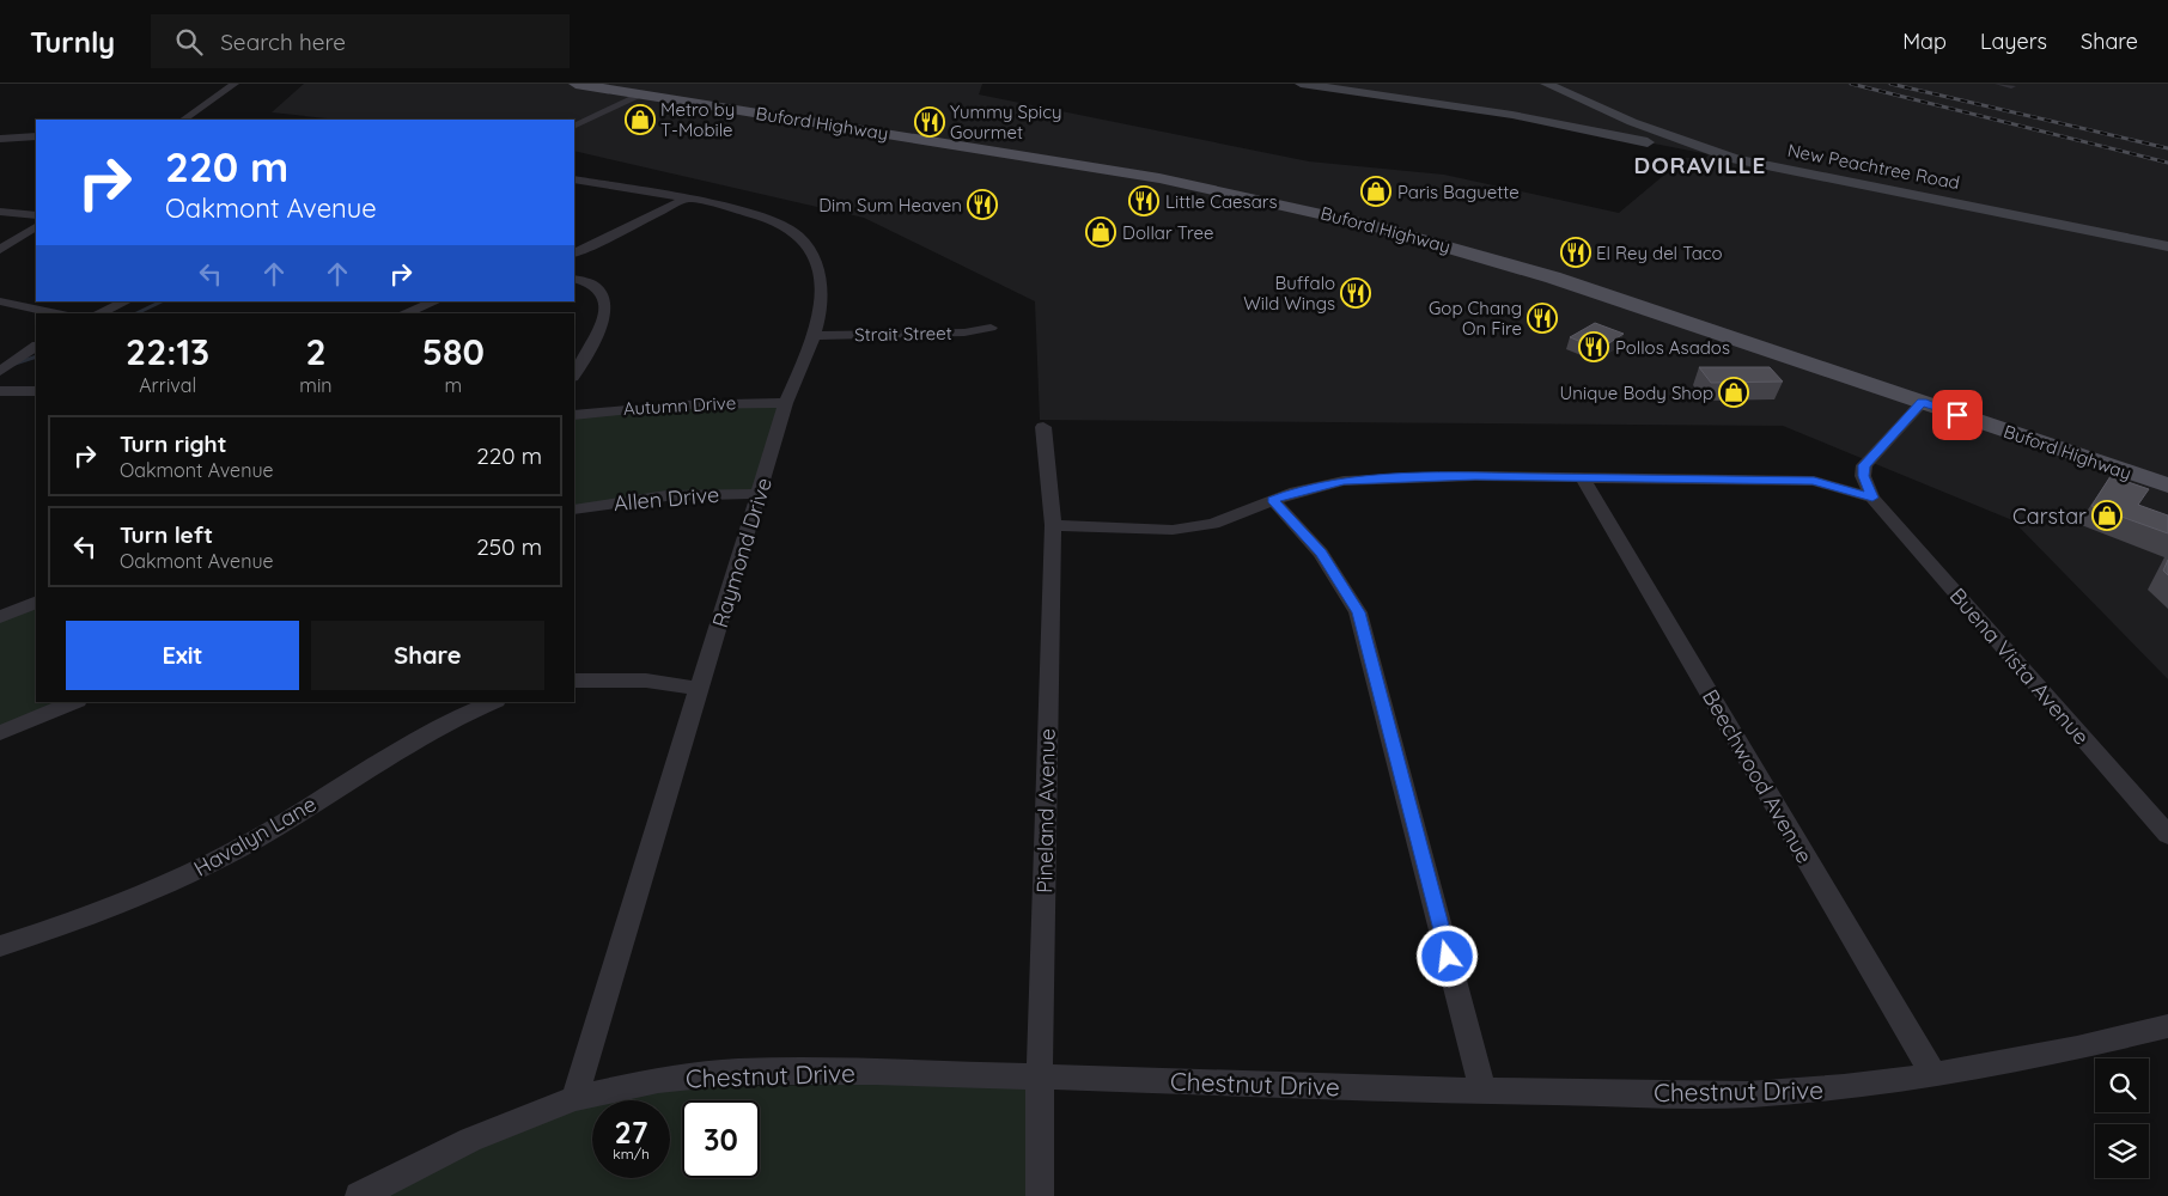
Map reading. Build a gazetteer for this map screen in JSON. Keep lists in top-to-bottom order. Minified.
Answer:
{"streets":{"main road":["Buford Highway"],"street":["New Peachtree Road","Strait Street","Autumn Drive","Allen Drive","Raymond Drive","Buena Vista Avenue","Beechwood Avenue","Pineland Avenue","Havalyn Lane","Chestnut Drive"]},"crossings":[["Strait Street","Raymond Drive"],["Autumn Drive","Raymond Drive"],["Allen Drive","Raymond Drive"],["Raymond Drive","Chestnut Drive"],["Beechwood Avenue","Chestnut Drive"],["Pineland Avenue","Chestnut Drive"]],"districts":["DORAVILLE"],"places":{"shop":["Metro by T-Mobile","Paris Baguette","Dollar Tree","Unique Body Shop","Carstar"],"restaurant":["Yummy Spicy Gourmet","Little Caesars","Dim Sum Heaven","El Rey del Taco","Buffalo Wild Wings","Gop Chang On Fire","Pollos Asados"]},"page":{"header":"Turnly","search":"Search here","nav":["Map","Layers","Share"],"turn":["220 m","Oakmont Avenue"],"eta":["22:13","Arrival","2","min","580","m"],"list":[{"name":"Turn right","note":"Oakmont Avenue","value":"220 m"},{"name":"Turn left","note":"Oakmont Avenue","value":"250 m"}],"buttons":["Exit","Share"],"speed":"27 km/h","limit":"30"}}
